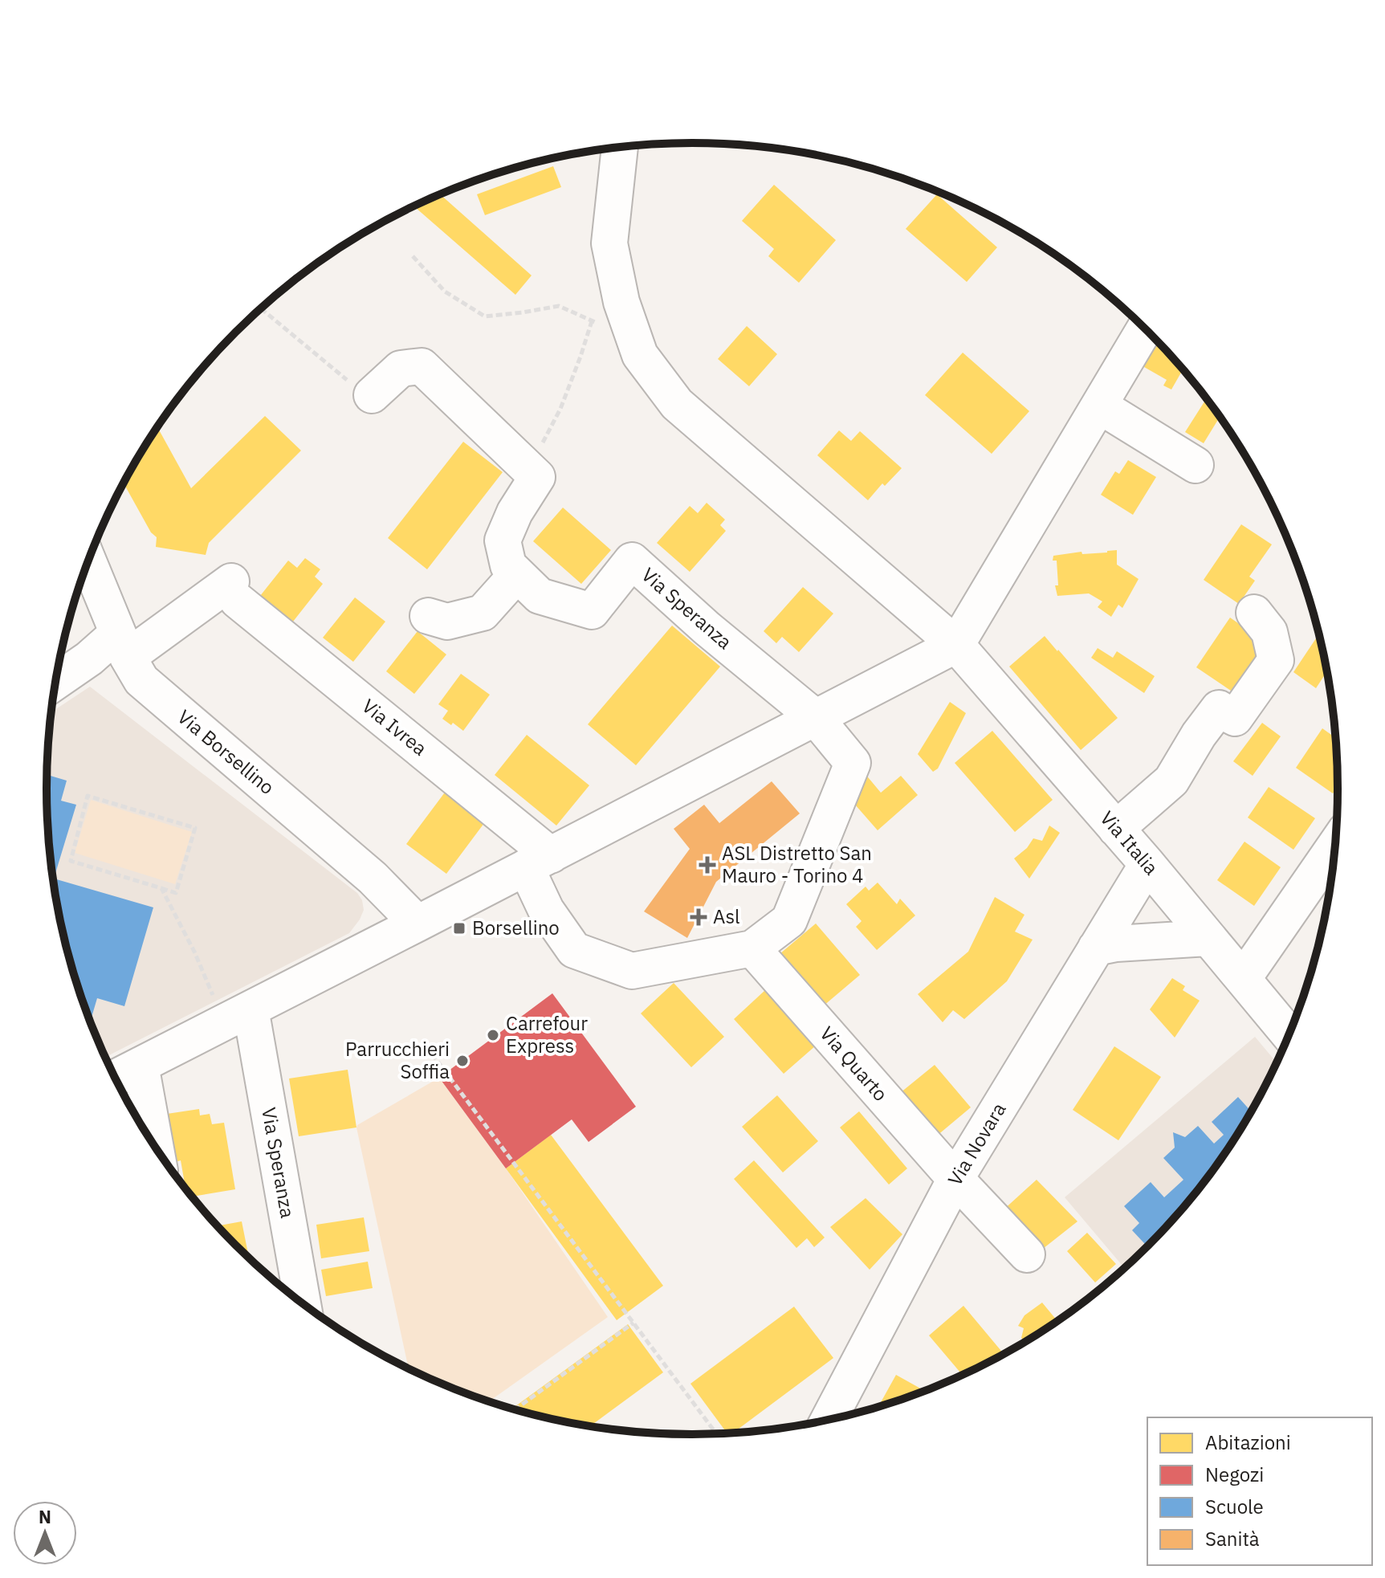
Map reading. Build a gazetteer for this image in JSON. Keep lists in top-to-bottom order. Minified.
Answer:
{"streets":{"street":["Via Speranza","Via Ivrea","Via Borsellino","Via Italia","Via Quarto","Via Novara"]},"crossings":[["Via Speranza","Via Ivrea"],["Via Speranza","Via Quarto"],["Via Ivrea","Via Borsellino"],["Via Italia","Via Novara"],["Via Quarto","Via Novara"]],"places":{"health":["ASL Distretto San Mauro - Torino 4","Asl"],"transit":["Borsellino"],"other":["Carrefour Express","Parrucchieri Soffia"]},"legend":["Abitazioni","Negozi","Scuole","Sanità"],"north":"top"}
